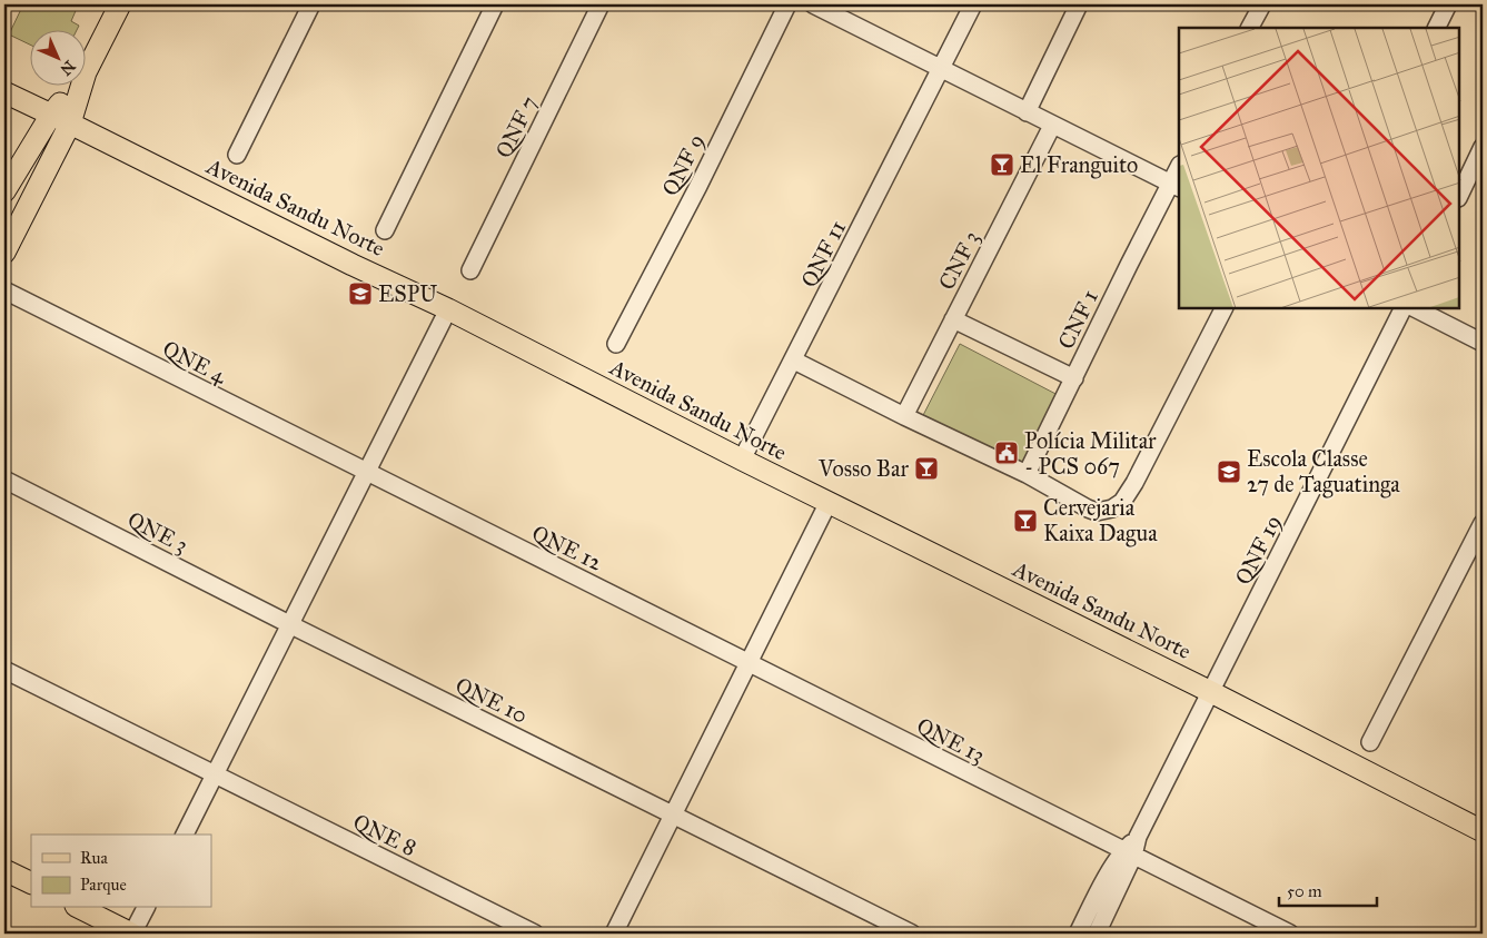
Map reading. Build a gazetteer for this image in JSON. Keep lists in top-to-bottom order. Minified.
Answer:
{"streets":{"main road":["Avenida Sandu Norte"],"street":["QNF 7","QNF 9","QNF 11","CNF 3","CNF 1","QNE 4","QNE 3","QNE 12","QNF 19","QNE 10","QNE 13","QNE 8"]},"crossings":[["Avenida Sandu Norte","QNF 11"],["Avenida Sandu Norte","QNF 19"],["QNE 4","QNE 12"],["QNE 3","QNE 10"],["QNE 12","QNE 13"],["QNF 19","QNE 13"]],"places":{"bar":["El Franguito","Vosso Bar","Cervejaria Kaixa Dagua"],"school or university":["ESPU","Escola Classe 27 de Taguatinga"],"public building":["Polícia Militar - PCS 067"]},"legend":["Rua","Parque"],"scale_bar":"50 m","north":"bottom right"}
